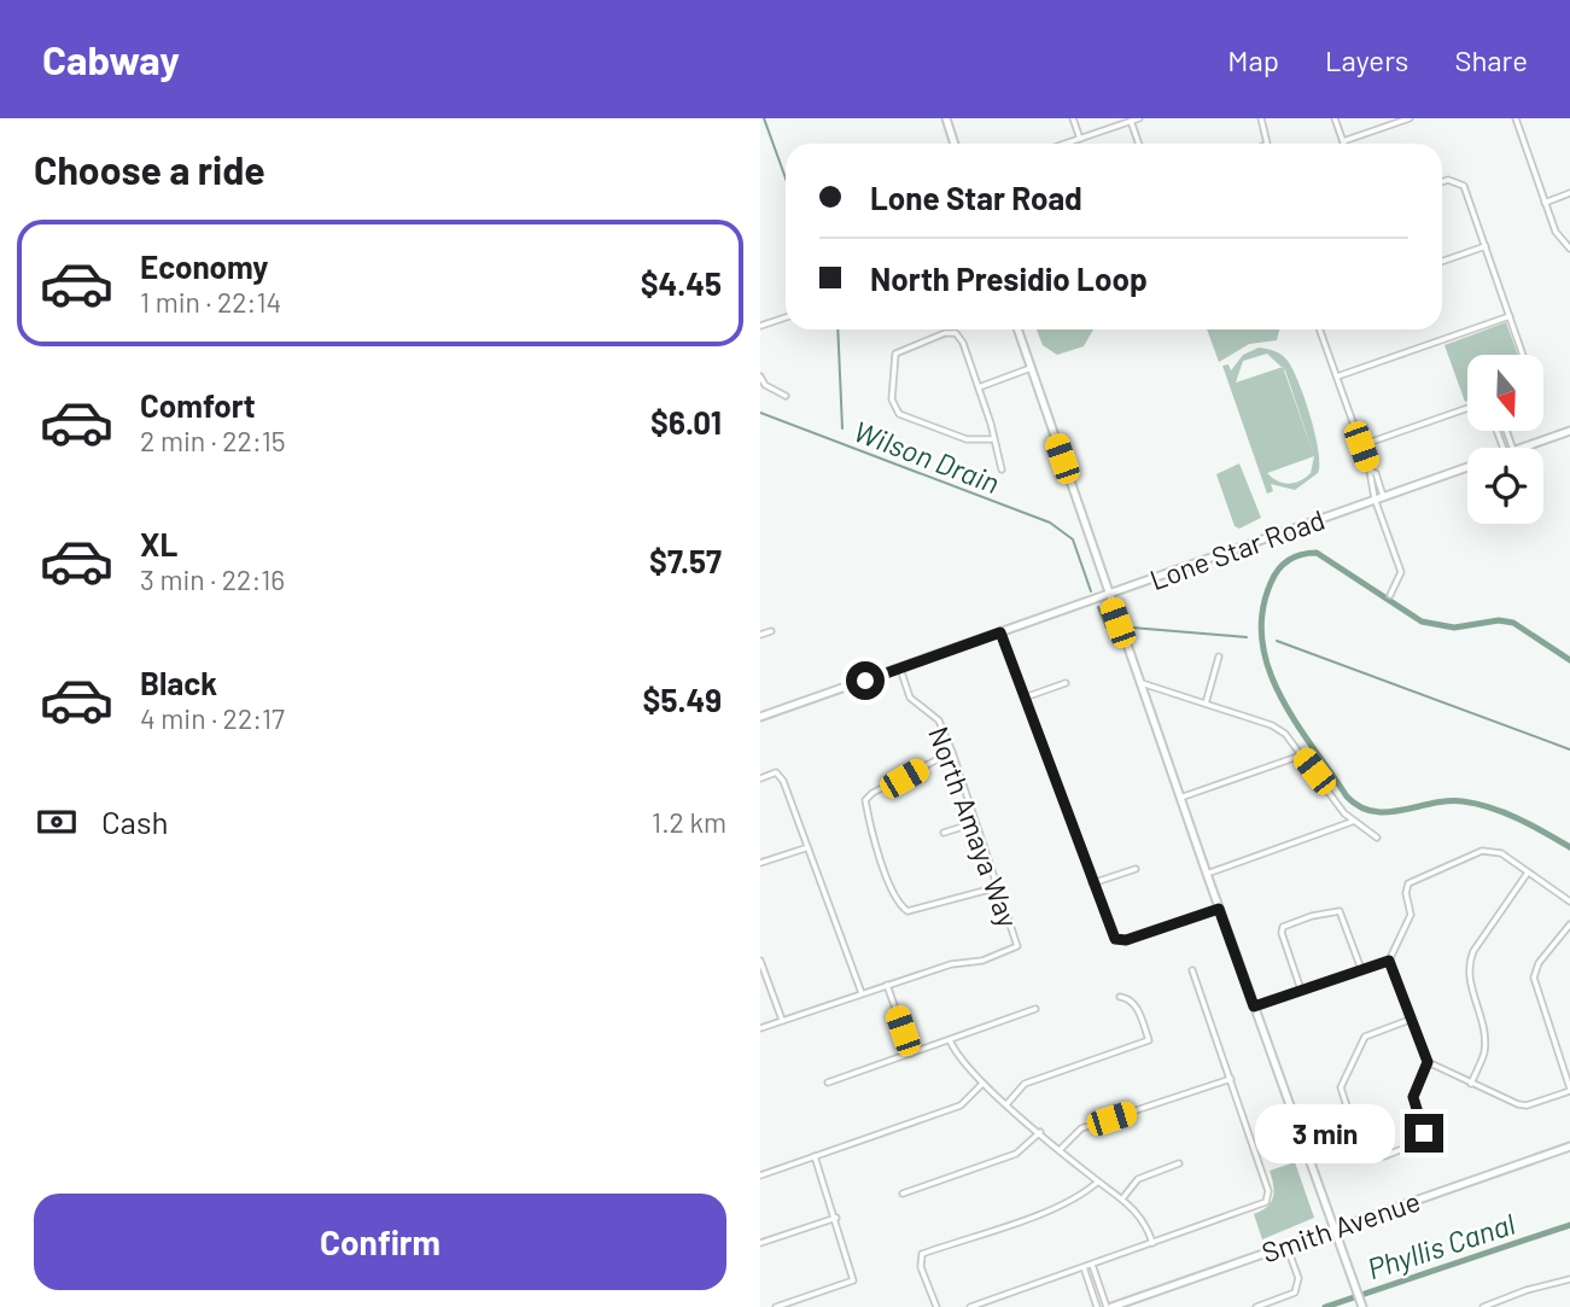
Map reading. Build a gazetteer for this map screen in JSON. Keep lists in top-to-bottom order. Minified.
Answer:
{"streets":{"main road":["Lone Star Road","Smith Avenue"],"street":["North Amaya Way"]},"crossings":[["Lone Star Road","North Amaya Way"]],"water":["Wilson Drain","Phyllis Canal"],"north":"bottom","page":{"header":"Cabway","nav":["Map","Layers","Share"],"heading":"Choose a ride","banner":["Lone Star Road","North Presidio Loop"],"list":[{"name":"Economy","note":"1 min · 22:14","value":"$4.45"},{"name":"Comfort","note":"2 min · 22:15","value":"$6.01"},{"name":"XL","note":"3 min · 22:16","value":"$7.57"},{"name":"Black","note":"4 min · 22:17","value":"$5.49"}],"pay":["Cash","1.2 km"],"bubble":"3 min","buttons":"Confirm"}}
